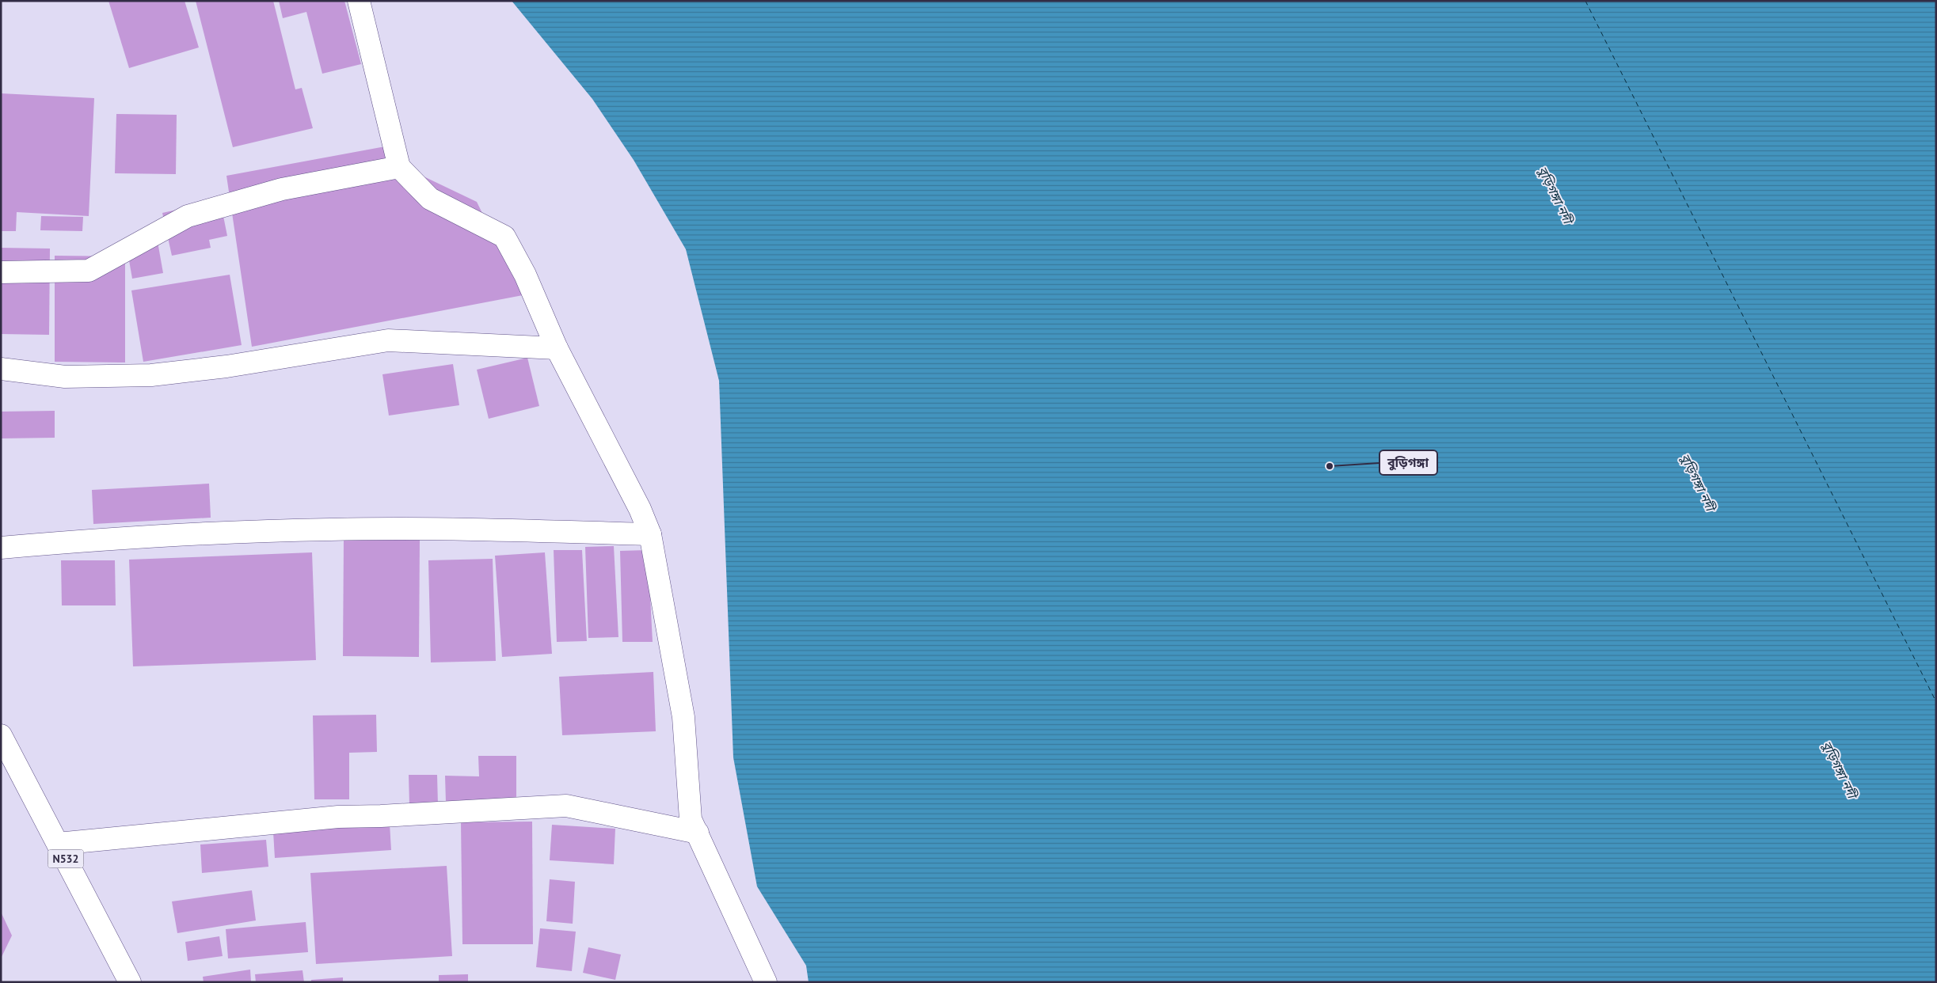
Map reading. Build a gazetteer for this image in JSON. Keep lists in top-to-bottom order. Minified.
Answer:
{"streets":{"main road":["N532"]},"water":["বুড়িগঙ্গা নদী"],"places":["বুড়িগঙ্গা"]}
